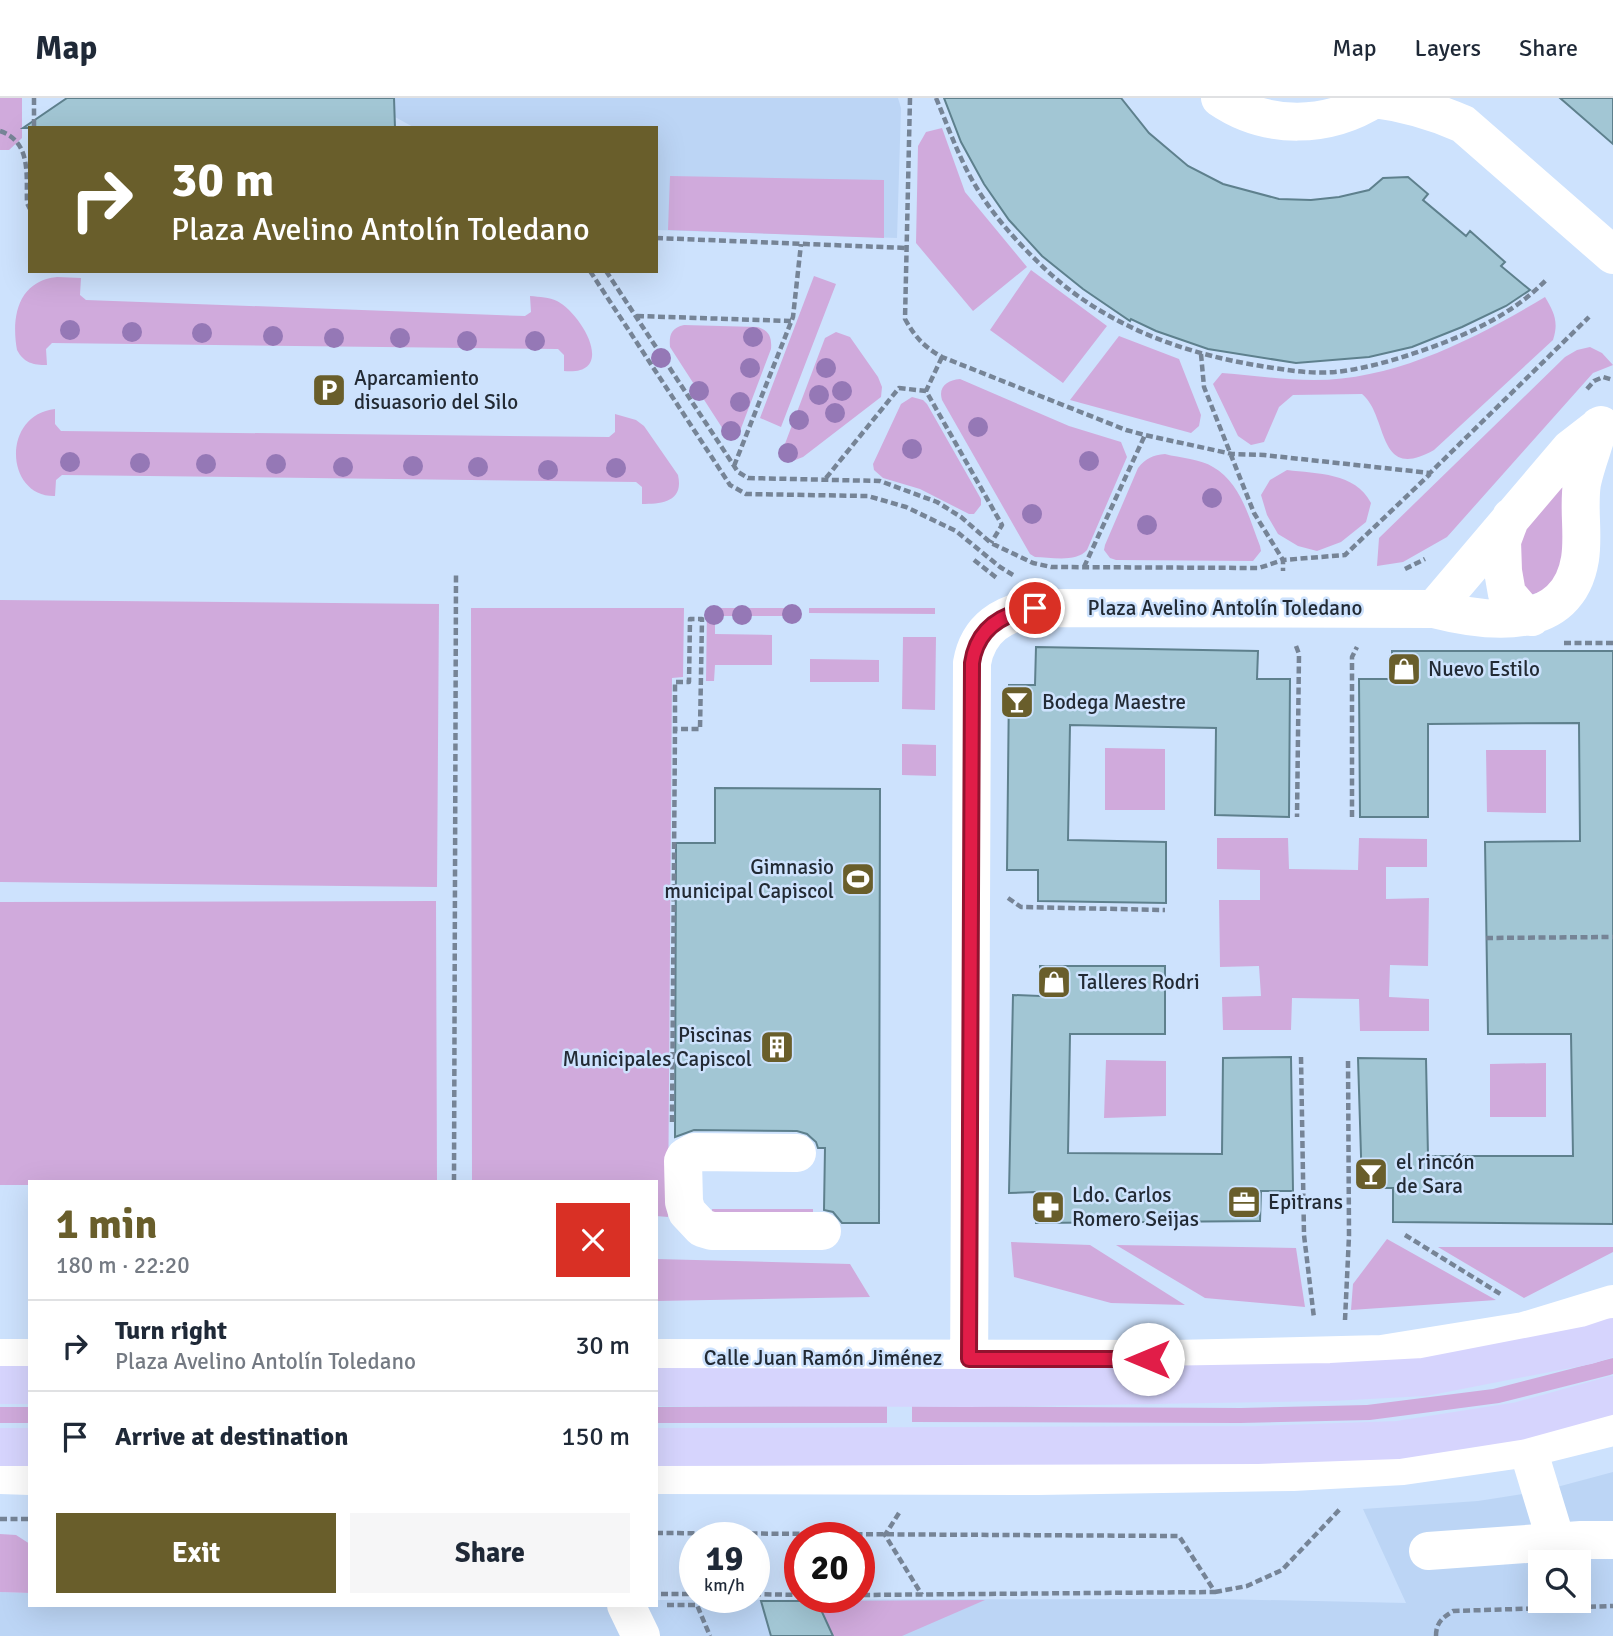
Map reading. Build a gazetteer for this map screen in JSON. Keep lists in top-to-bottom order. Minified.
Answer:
{"streets":{"main road":["Calle Juan Ramón Jiménez"],"street":["Plaza Avelino Antolín Toledano"]},"crossings":[["Plaza Avelino Antolín Toledano","Calle Juan Ramón Jiménez"]],"places":{"parking":["Aparcamiento disuasorio del Silo"],"shop":["Nuevo Estilo","Talleres Rodri"],"bar":["Bodega Maestre","el rincón de Sara"],"sports":["Gimnasio municipal Capiscol"],"building":["Piscinas Municipales Capiscol"],"office":["Epitrans"],"pharmacy":["Ldo. Carlos Romero Seijas"]},"page":{"header":"Map","nav":["Map","Layers","Share"],"turn":["30 m","Plaza Avelino Antolín Toledano"],"heading":["1 min","180 m · 22:20"],"list":[{"name":"Turn right","note":"Plaza Avelino Antolín Toledano","value":"30 m"},{"name":"Arrive at destination","value":"150 m"}],"buttons":["Exit","Share"],"speed":"19 km/h","limit":"20"}}
